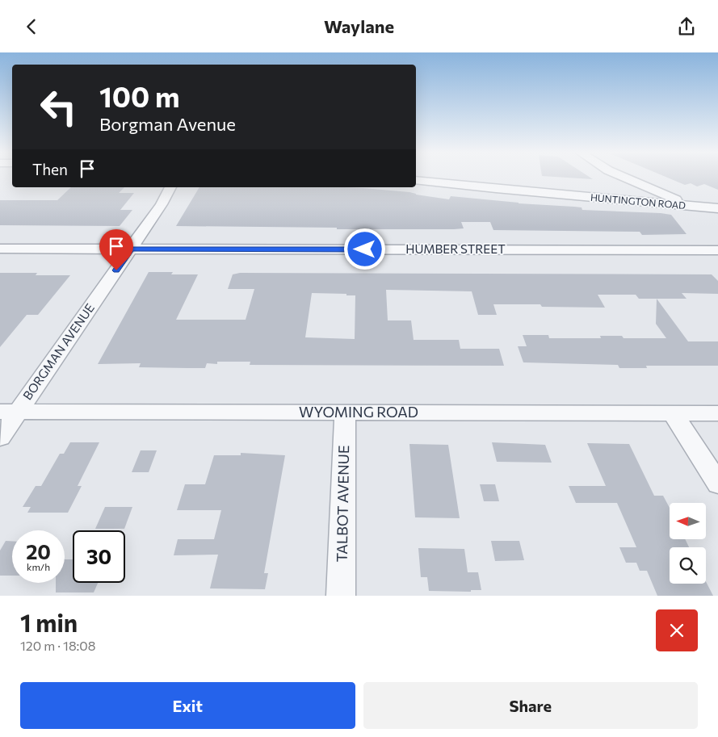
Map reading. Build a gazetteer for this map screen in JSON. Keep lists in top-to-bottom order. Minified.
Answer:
{"streets":{"street":["HUNTINGTON ROAD","HUMBER STREET","BORGMAN AVENUE","WYOMING ROAD","TALBOT AVENUE"]},"crossings":[["HUMBER STREET","BORGMAN AVENUE"],["BORGMAN AVENUE","WYOMING ROAD"],["WYOMING ROAD","TALBOT AVENUE"]],"north":"left","page":{"header":"Waylane","turn":["100 m","Borgman Avenue"],"then":"Then","speed":"20 km/h","limit":"30","heading":["1 min","120 m · 18:08"],"buttons":["Exit","Share"]}}
